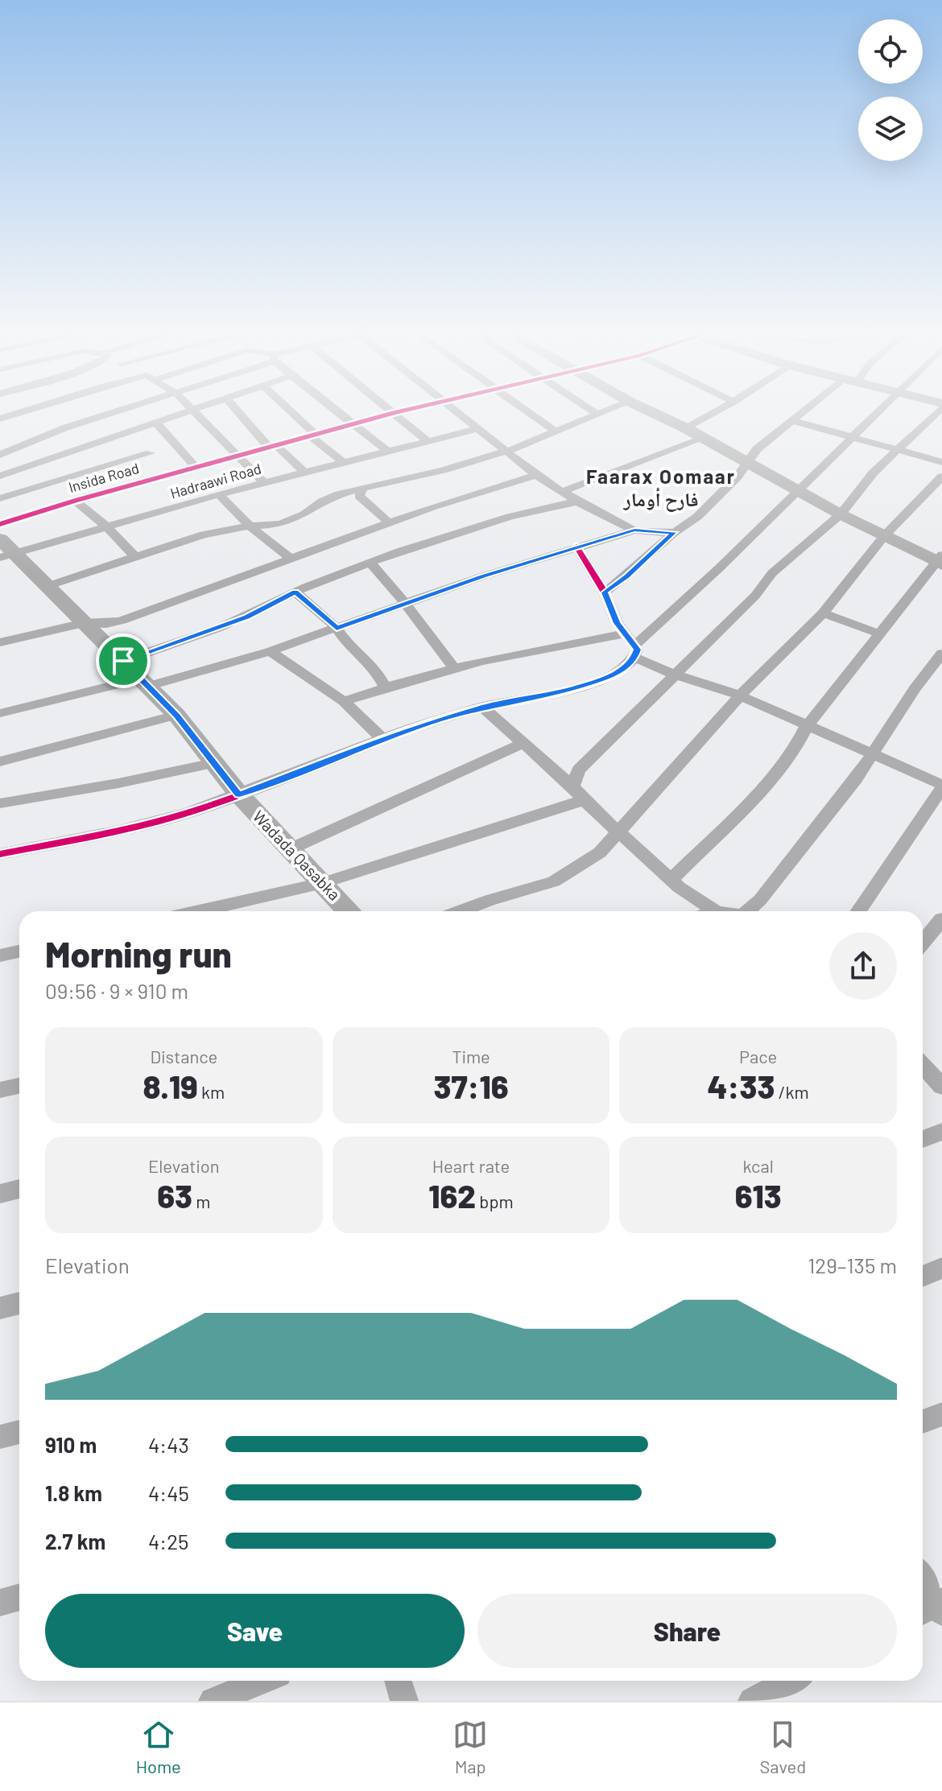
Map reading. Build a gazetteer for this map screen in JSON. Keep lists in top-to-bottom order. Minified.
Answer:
{"streets":{"street":["Insida Road","Hadraawi Road","Wadada Qasabka"]},"crossings":[["Hadraawi Road","Wadada Qasabka"]],"districts":["Faarax Oomaar فارح أومار"],"page":{"heading":["Morning run","09:56 · 9 × 910 m"],"stats":[["Distance","8.19 km"],["Time","37:16"],["Pace","4:33 /km"],["Elevation","63 m"],["Heart rate","162 bpm"],["kcal","613"]],"chart":["Elevation","129–135 m"],"list":[{"name":"910 m","note":"4:43"},{"name":"1.8 km","note":"4:45"},{"name":"2.7 km","note":"4:25"}],"buttons":["Save","Share"],"tabs":["Home","Map","Saved"]}}
